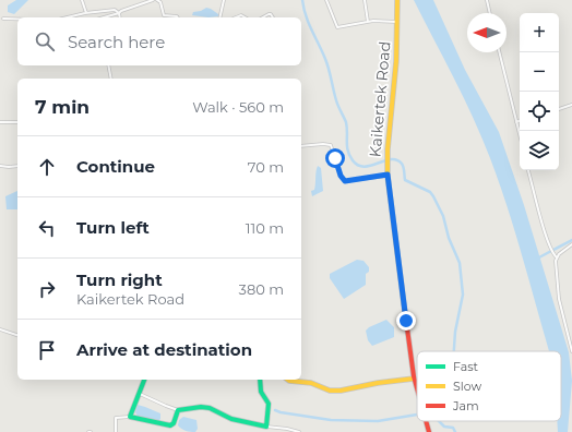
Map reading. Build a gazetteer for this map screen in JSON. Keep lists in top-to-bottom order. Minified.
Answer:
{"streets":{"main road":["Kaikertek Road"]},"legend":["Fast","Slow","Jam"],"north":"left","page":{"map_buttons":["+","−"],"search":"Search here","heading":["7 min","Walk · 560 m"],"list":[["Continue","70 m"],["Turn left","110 m"],["Turn right","Kaikertek Road","380 m"],"Arrive at destination"]}}
